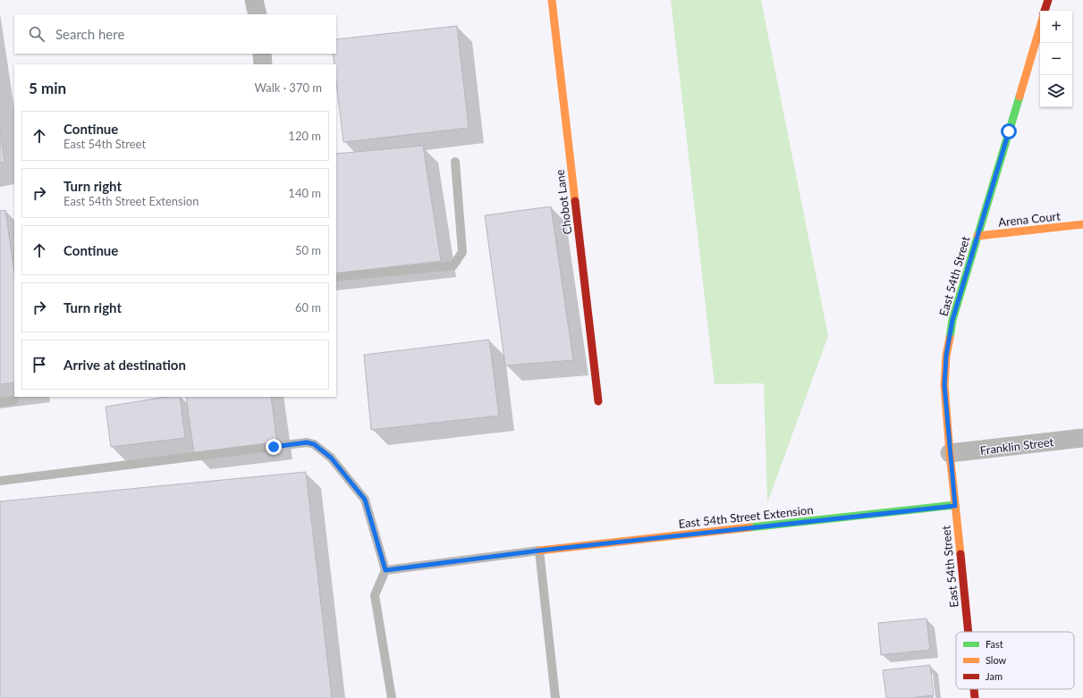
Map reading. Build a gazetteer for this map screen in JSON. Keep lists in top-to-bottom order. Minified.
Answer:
{"streets":{"street":["Chobot Lane","Arena Court","East 54th Street","Franklin Street","East 54th Street Extension"]},"crossings":[["Arena Court","East 54th Street"],["East 54th Street","Franklin Street"],["East 54th Street","East 54th Street Extension"]],"legend":["Fast","Slow","Jam"],"page":{"map_buttons":["+","−"],"search":"Search here","heading":["5 min","Walk · 370 m"],"list":[["Continue","East 54th Street","120 m"],["Turn right","East 54th Street Extension","140 m"],["Continue","50 m"],["Turn right","60 m"],"Arrive at destination"]}}
